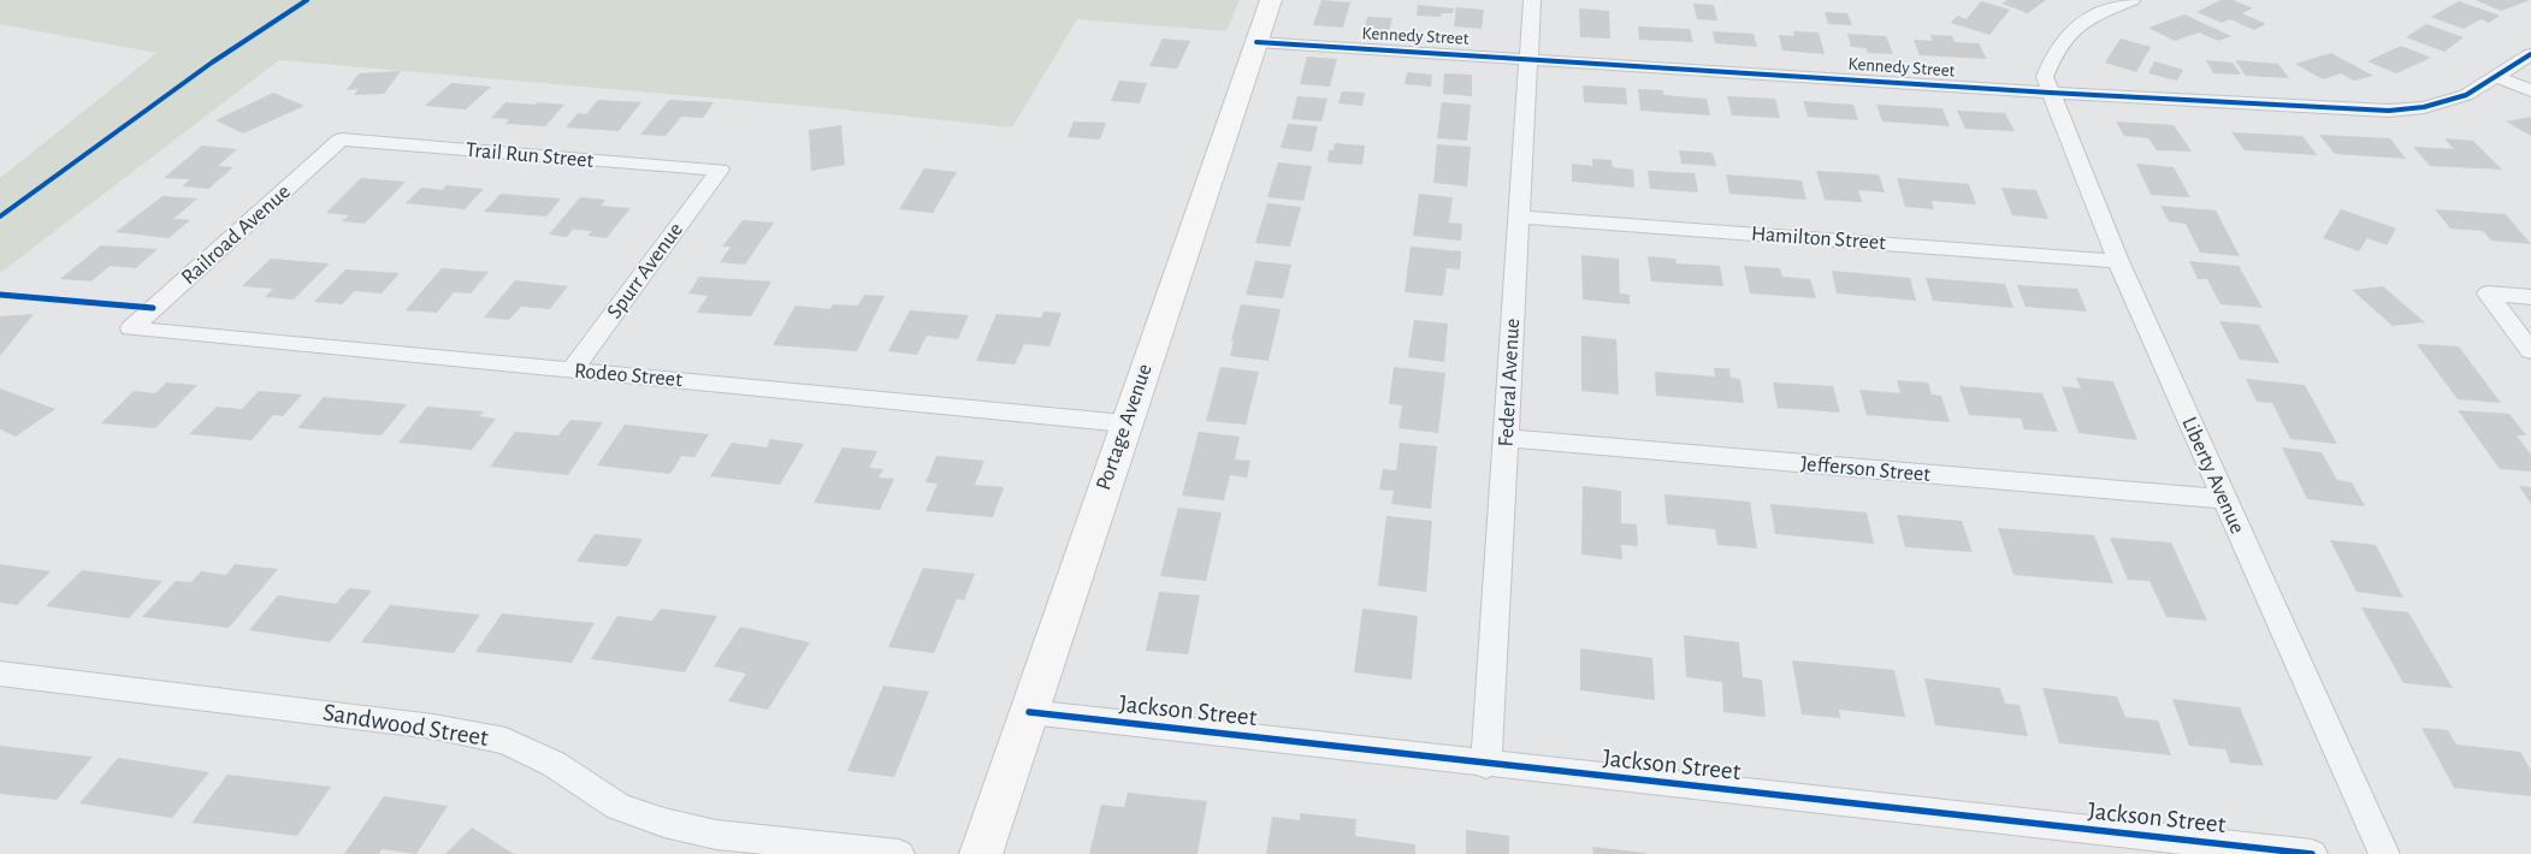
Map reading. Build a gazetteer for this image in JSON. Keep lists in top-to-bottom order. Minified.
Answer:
{"streets":{"street":["Kennedy Street","Trail Run Street","Railroad Avenue","Hamilton Street","Spurr Avenue","Rodeo Street","Federal Avenue","Portage Avenue","Jefferson Street","Liberty Avenue","Jackson Street","Sandwood Street"]},"crossings":[["Kennedy Street","Federal Avenue"],["Kennedy Street","Portage Avenue"],["Kennedy Street","Liberty Avenue"],["Trail Run Street","Railroad Avenue"],["Trail Run Street","Spurr Avenue"],["Railroad Avenue","Rodeo Street"],["Hamilton Street","Federal Avenue"],["Hamilton Street","Liberty Avenue"],["Spurr Avenue","Rodeo Street"],["Rodeo Street","Portage Avenue"],["Federal Avenue","Jefferson Street"],["Federal Avenue","Jackson Street"],["Portage Avenue","Jackson Street"],["Jefferson Street","Liberty Avenue"]]}
